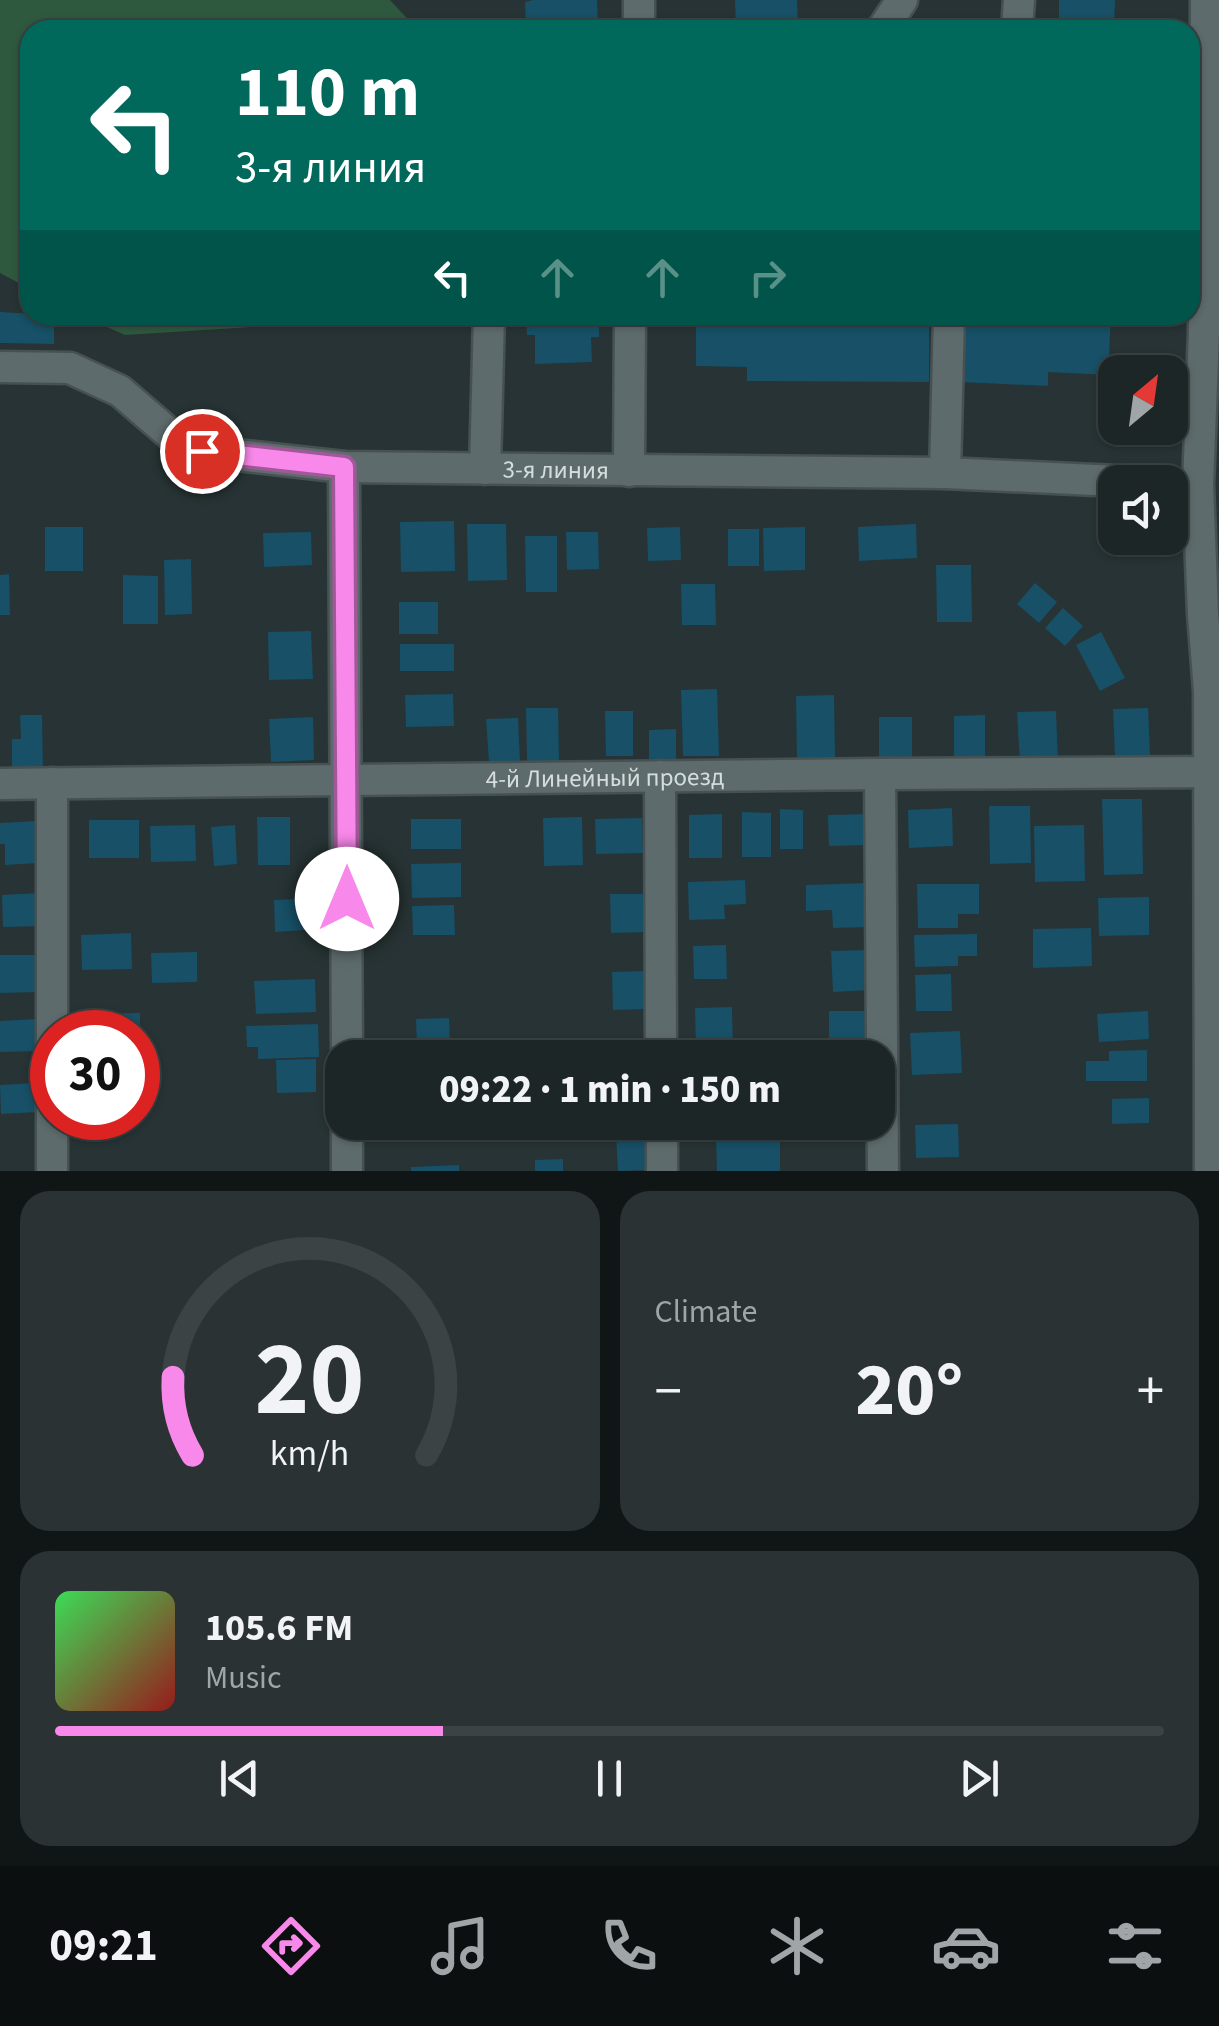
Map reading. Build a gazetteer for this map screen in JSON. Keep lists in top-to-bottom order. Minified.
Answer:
{"streets":{"street":["3-я линия","4-й Линейный проезд"]},"north":"top right","page":{"turn":["110 m","3-я линия"],"limit":"30","trip":"09:22 · 1 min · 150 m","tile":"Climate","heat":["−","20°","+"],"song":["105.6 FM","Music"],"tabs":"09:21","gauge":["20","km/h"]}}
